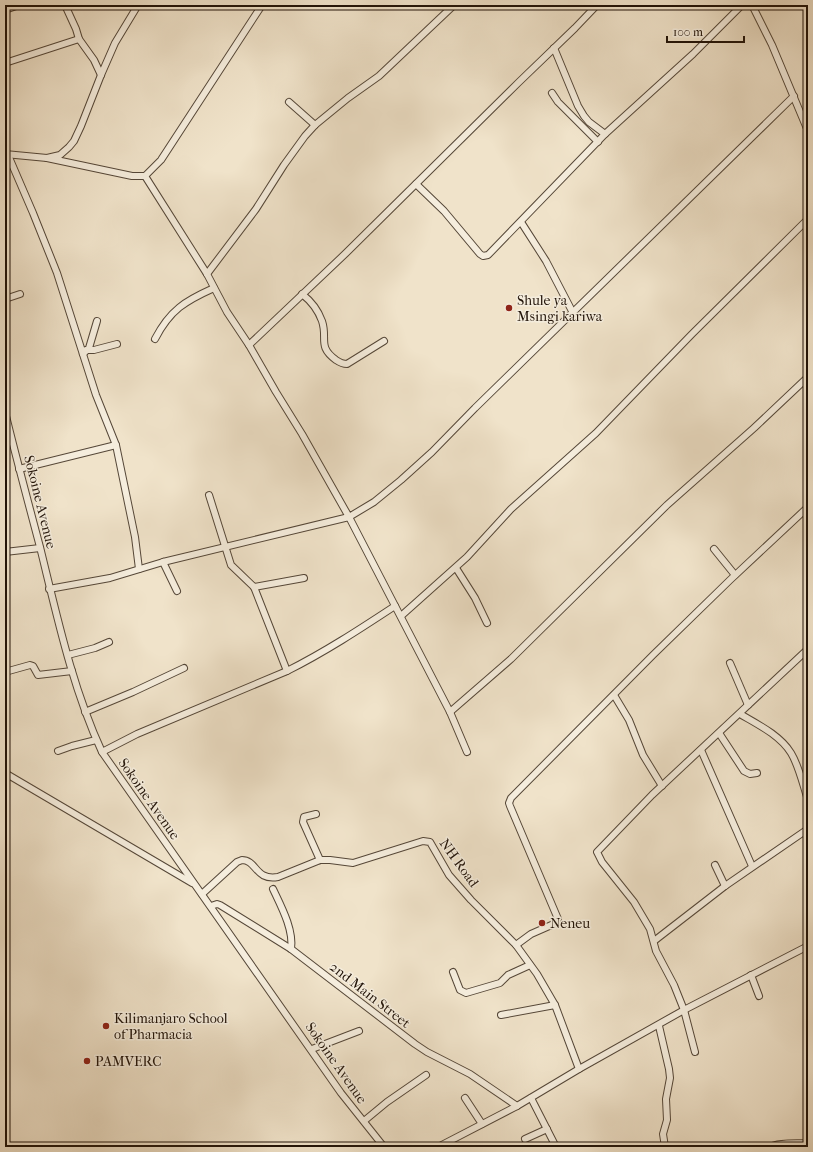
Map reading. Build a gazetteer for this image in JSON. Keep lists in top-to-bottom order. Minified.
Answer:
{"streets":{"street":["Sokoine Avenue","NH Road","2nd Main Street"]},"crossings":[["Sokoine Avenue","NH Road"],["Sokoine Avenue","2nd Main Street"]],"places":["Shule ya Msingi kariwa","Neneu","Kilimanjaro School of Pharmacia","PAMVERC"],"scale_bar":"100 m"}
